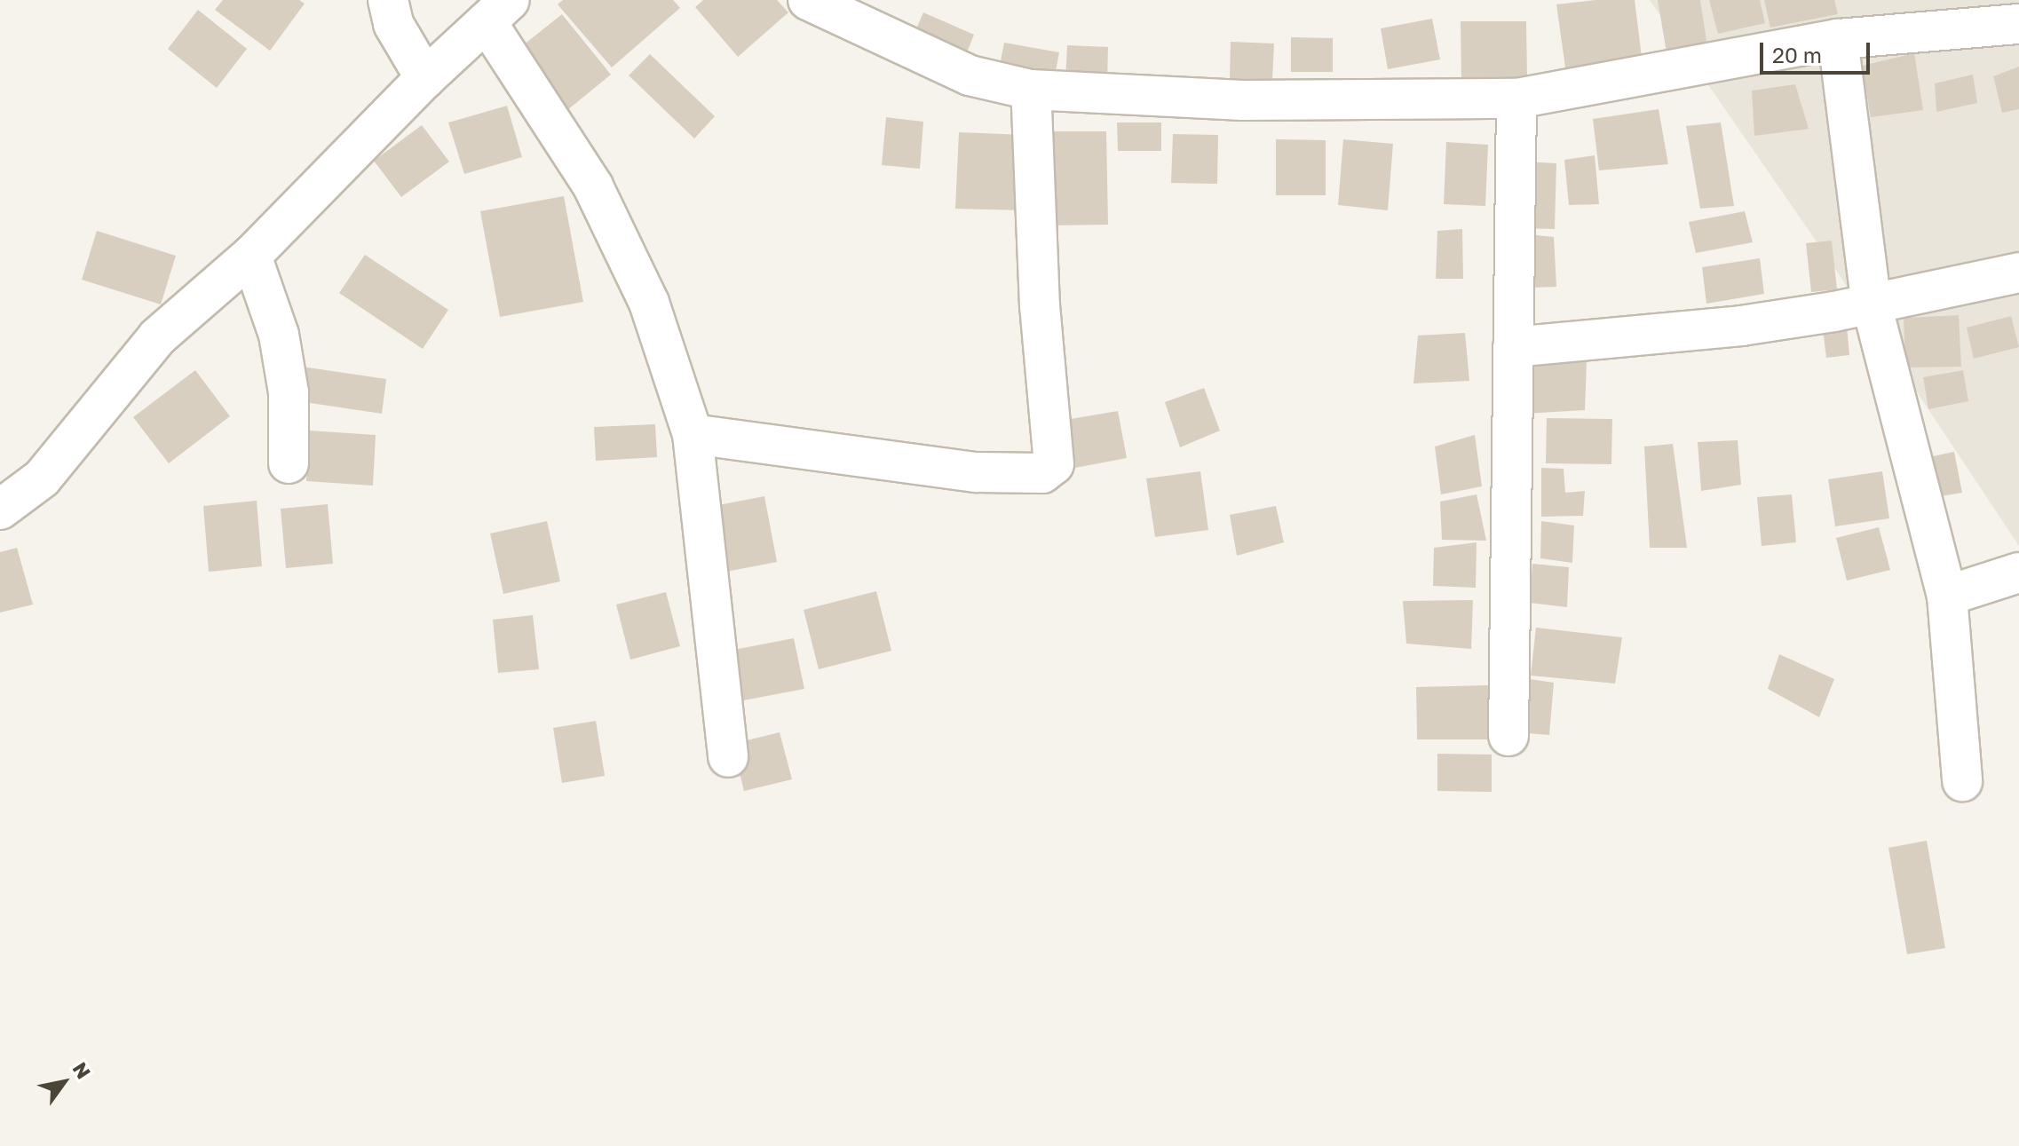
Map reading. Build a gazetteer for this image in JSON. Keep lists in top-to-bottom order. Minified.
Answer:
{"scale_bar":"20 m","north":"top right"}
